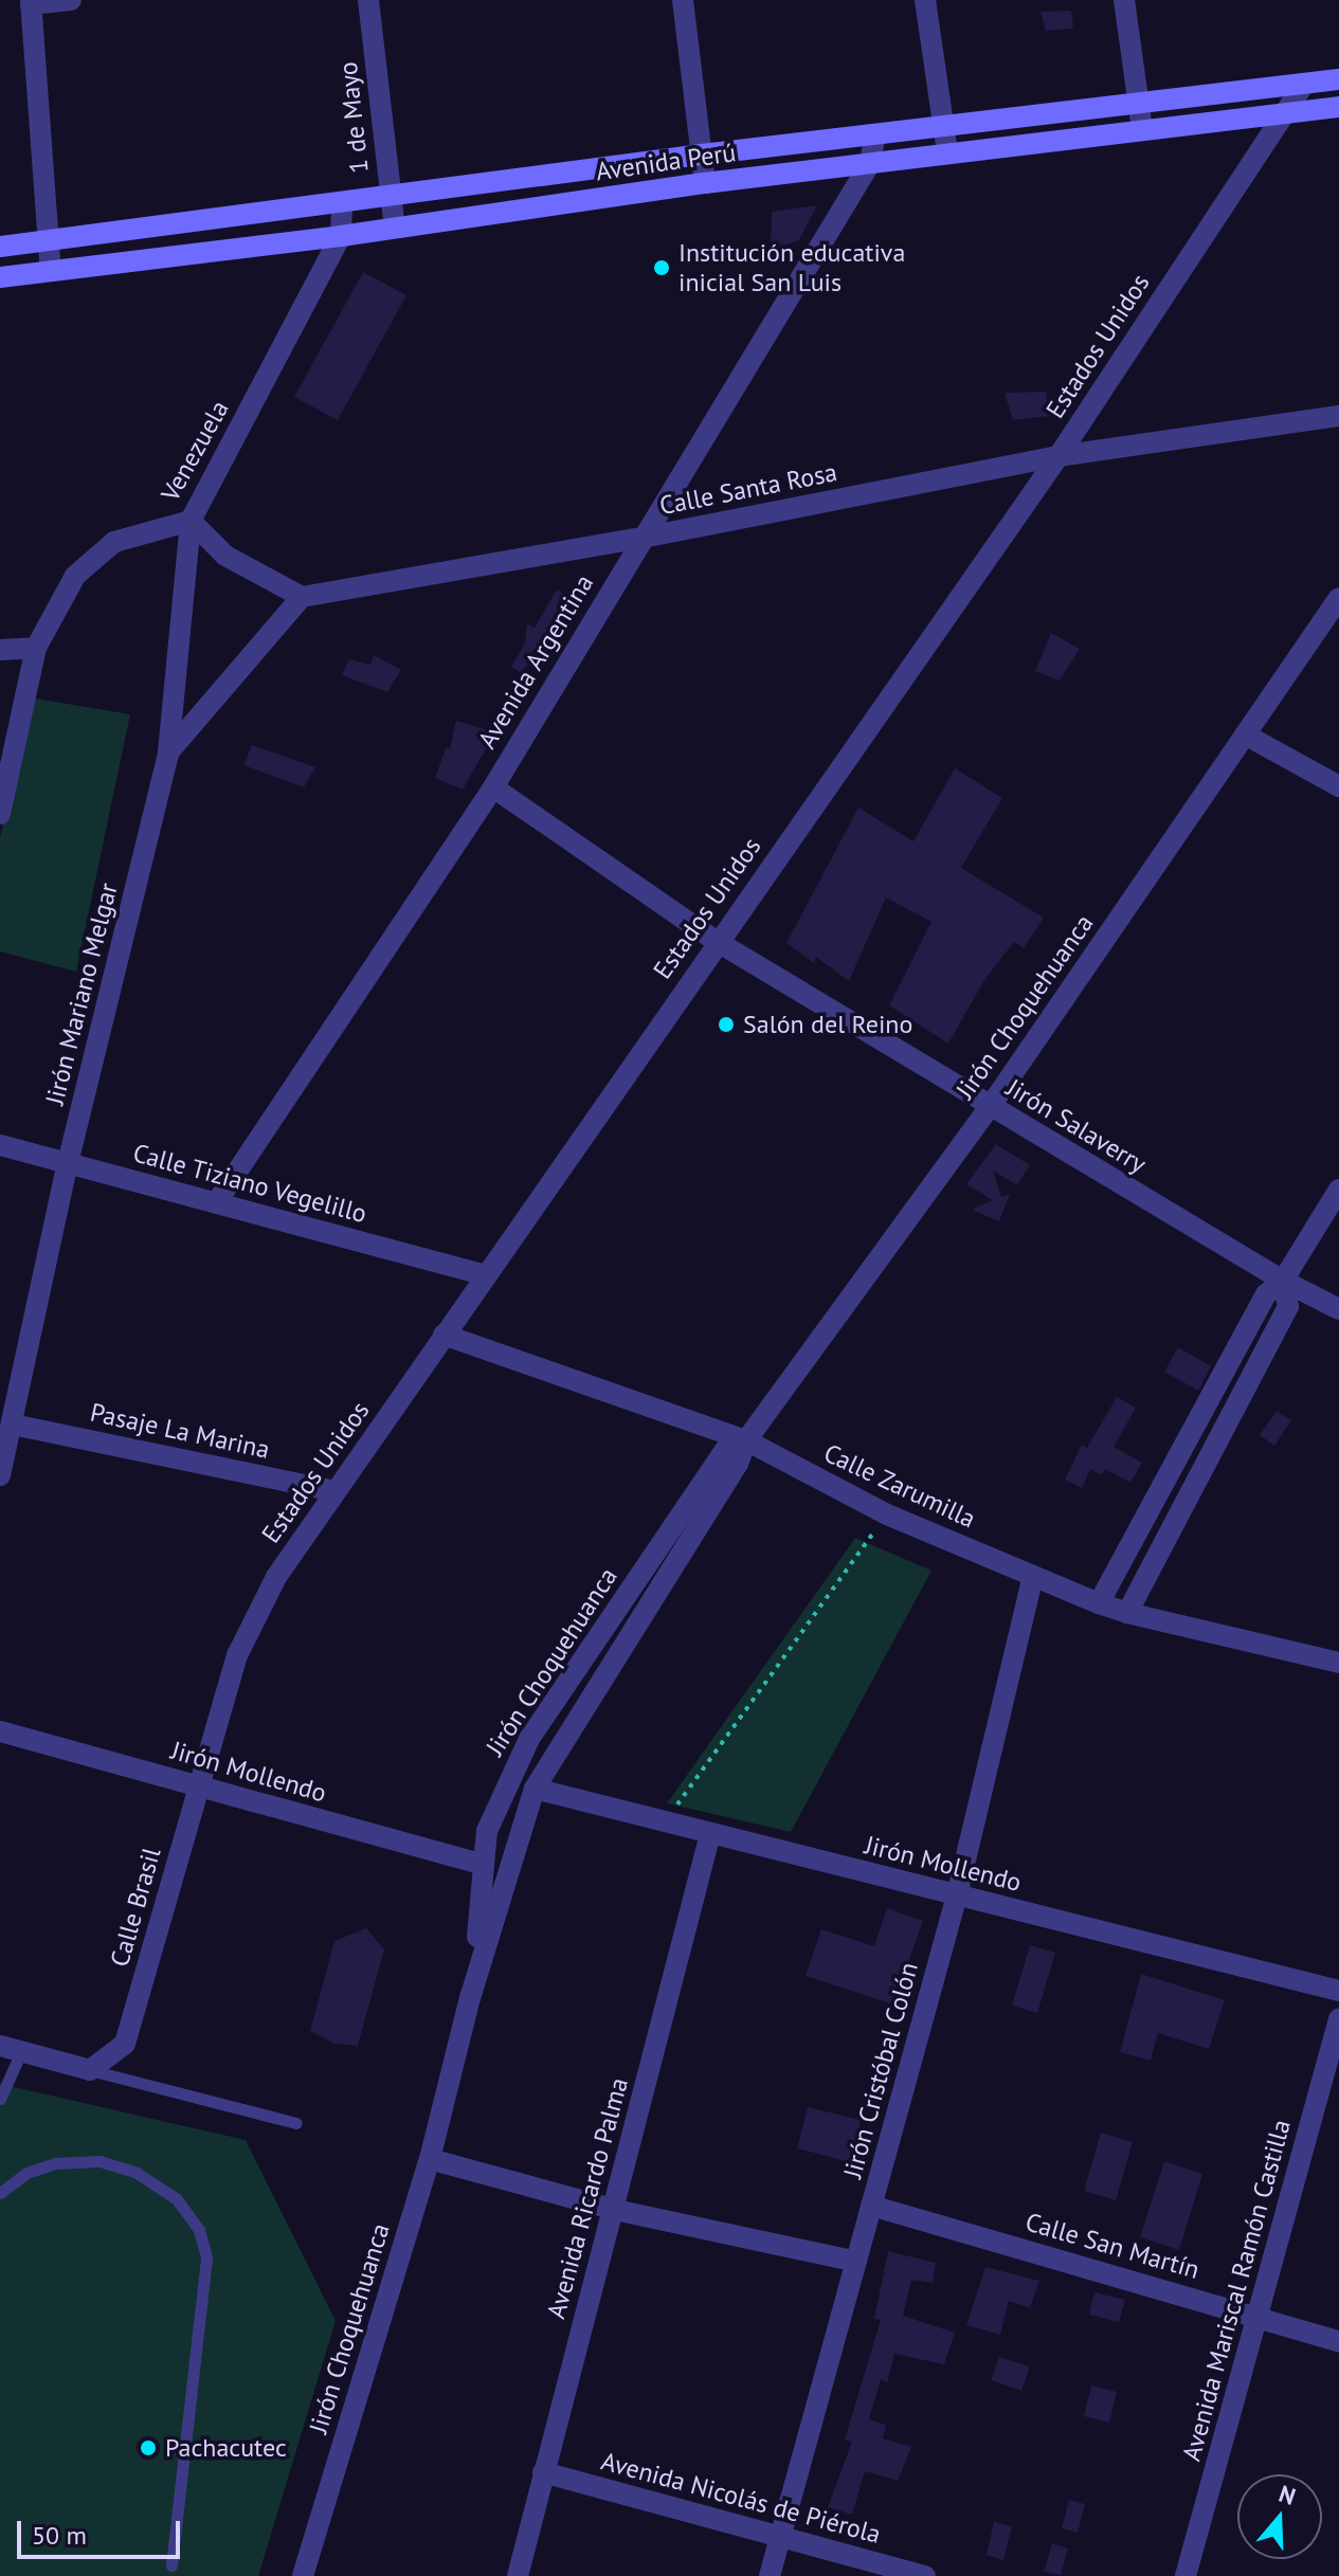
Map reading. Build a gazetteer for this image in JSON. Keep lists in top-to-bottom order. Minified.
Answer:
{"streets":{"main road":["Avenida Perú"],"street":["1 de Mayo","Estados Unidos","Venezuela","Calle Santa Rosa","Avenida Argentina","Jirón Mariano Melgar","Jirón Choquehuanca","Jirón Salaverry","Calle Tiziano Vegelillo","Pasaje La Marina","Calle Zarumilla","Jirón Mollendo","Calle Brasil","Jirón Cristóbal Colón","Avenida Ricardo Palma","Calle San Martín","Avenida Mariscal Ramón Castilla","Avenida Nicolás de Piérola"]},"crossings":[["1 de Mayo","Avenida Perú"],["Avenida Perú","Estados Unidos"],["Avenida Perú","Venezuela"],["Avenida Perú","Avenida Argentina"],["Estados Unidos","Calle Santa Rosa"],["Estados Unidos","Jirón Salaverry"],["Estados Unidos","Calle Tiziano Vegelillo"],["Estados Unidos","Pasaje La Marina"],["Estados Unidos","Calle Zarumilla"],["Estados Unidos","Jirón Mollendo"],["Estados Unidos","Calle Brasil"],["Venezuela","Jirón Mariano Melgar"],["Calle Santa Rosa","Avenida Argentina"],["Avenida Argentina","Jirón Salaverry"],["Avenida Argentina","Calle Tiziano Vegelillo"],["Jirón Mariano Melgar","Calle Tiziano Vegelillo"],["Jirón Mariano Melgar","Pasaje La Marina"],["Jirón Choquehuanca","Jirón Salaverry"],["Jirón Choquehuanca","Calle Zarumilla"],["Jirón Choquehuanca","Jirón Mollendo"],["Calle Zarumilla","Jirón Cristóbal Colón"],["Jirón Mollendo","Calle Brasil"],["Jirón Mollendo","Jirón Cristóbal Colón"],["Jirón Mollendo","Avenida Ricardo Palma"],["Jirón Cristóbal Colón","Calle San Martín"],["Jirón Cristóbal Colón","Avenida Nicolás de Piérola"],["Avenida Ricardo Palma","Avenida Nicolás de Piérola"],["Calle San Martín","Avenida Mariscal Ramón Castilla"]],"places":["Institución educativa inicial San Luis","Salón del Reino","Pachacutec"],"scale_bar":"50 m","north":"top"}
